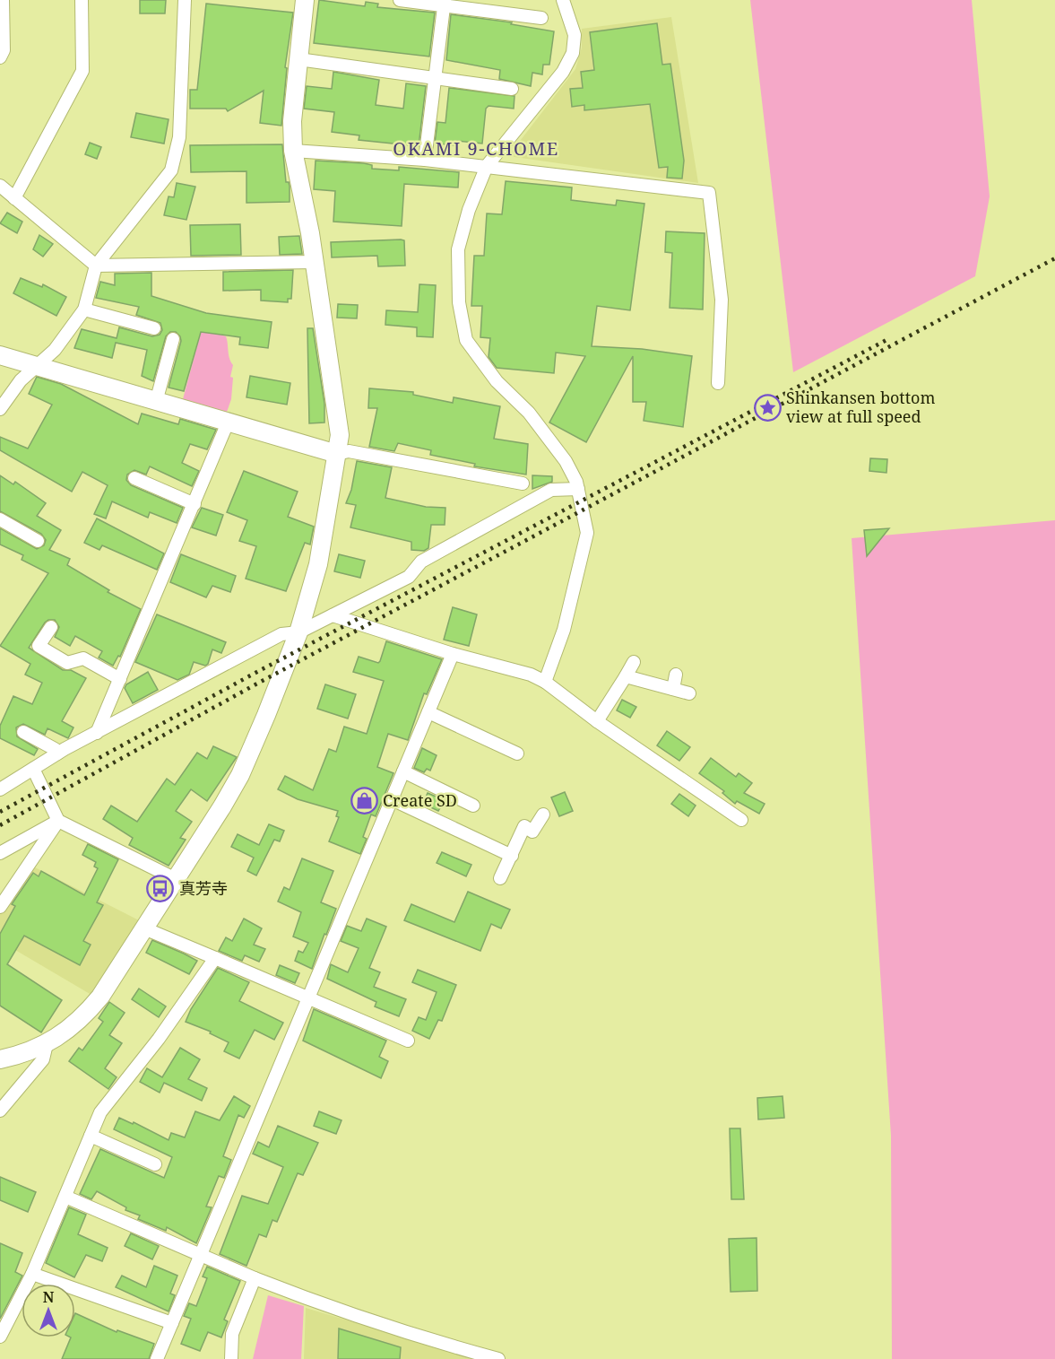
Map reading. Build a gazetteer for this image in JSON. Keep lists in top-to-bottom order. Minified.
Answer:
{"districts":["OKAMI 9-CHOME"],"places":{"place":["Shinkansen bottom view at full speed"],"shop":["Create SD"],"bus stop":["真芳寺"]},"north":"top"}
